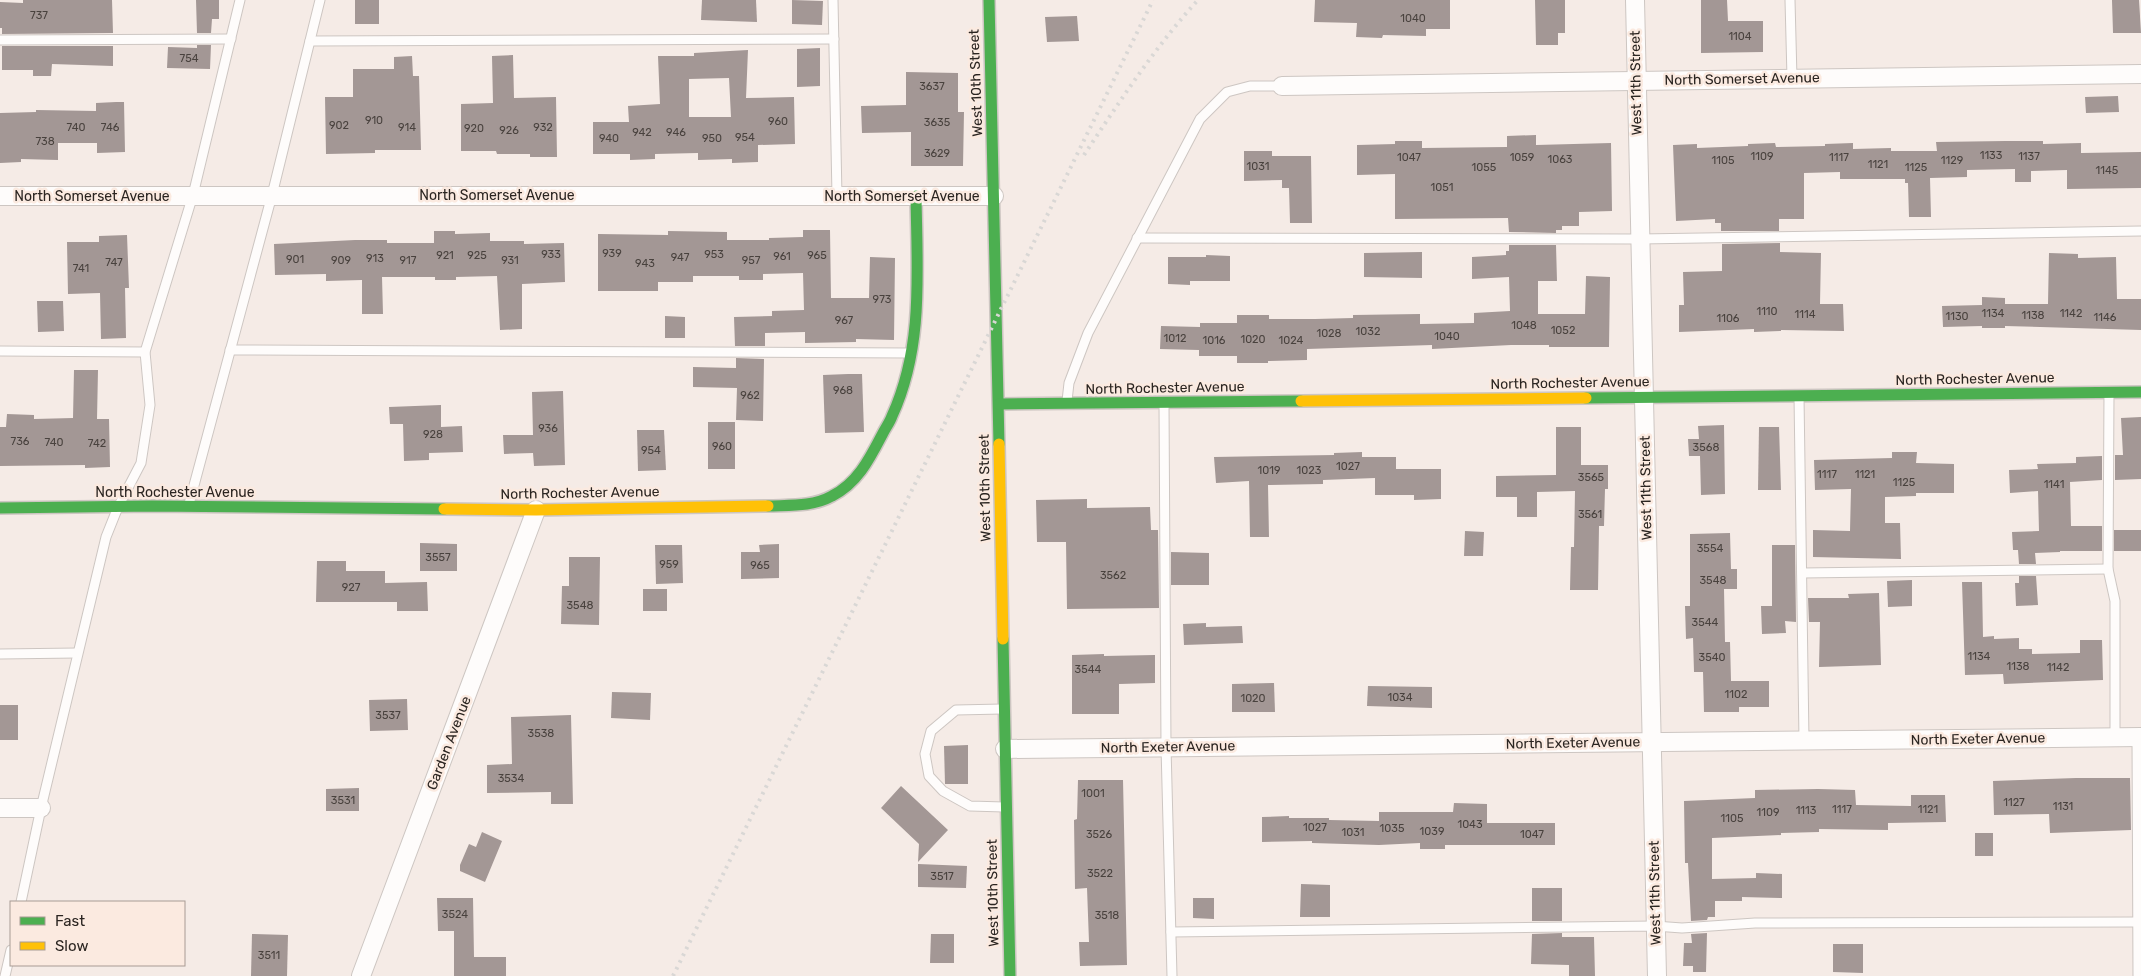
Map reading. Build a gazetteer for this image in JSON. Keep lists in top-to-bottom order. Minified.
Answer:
{"streets":{"street":["North Somerset Avenue","West 10th Street","West 11th Street","North Rochester Avenue","North Exeter Avenue","Garden Avenue"]},"crossings":[["North Somerset Avenue","West 10th Street"],["North Somerset Avenue","West 11th Street"],["North Somerset Avenue","North Rochester Avenue"],["West 10th Street","North Rochester Avenue"],["West 10th Street","North Exeter Avenue"],["West 11th Street","North Rochester Avenue"],["West 11th Street","North Exeter Avenue"],["North Rochester Avenue","Garden Avenue"]],"house_numbers":["737","1040","1104","754","3637","910","960","3635","902","740","746","914","932","920","926","942","946","954","940","950","738","3629","1133","1109","1137","1047","1059","1117","1063","1105","1129","1121","1031","1055","1125","1145","1051","939","933","953","921","925","965","961","947","913","901","909","917","931","957","747","943","741","973","1110","1134","1142","1114","1138","1130","1146","1106","967","1048","1052","1032","1028","1040","1012","1020","1016","1024","968","962","936","928","736","740","742","960","3568","954","1027","1019","1023","1117","1121","3565","1125","1141","3561","3554","3557","959","965","3562","3548","927","3548","3544","1134","3540","1138","1142","3544","1102","1034","1020","3537","3538","3534","1001","3531","1127","1131","1117","1121","1113","1109","1105","1043","1027","1035","1039","1031","3526","1047","3522","3517","3524","3518","3511"],"legend":["Fast","Slow"]}
